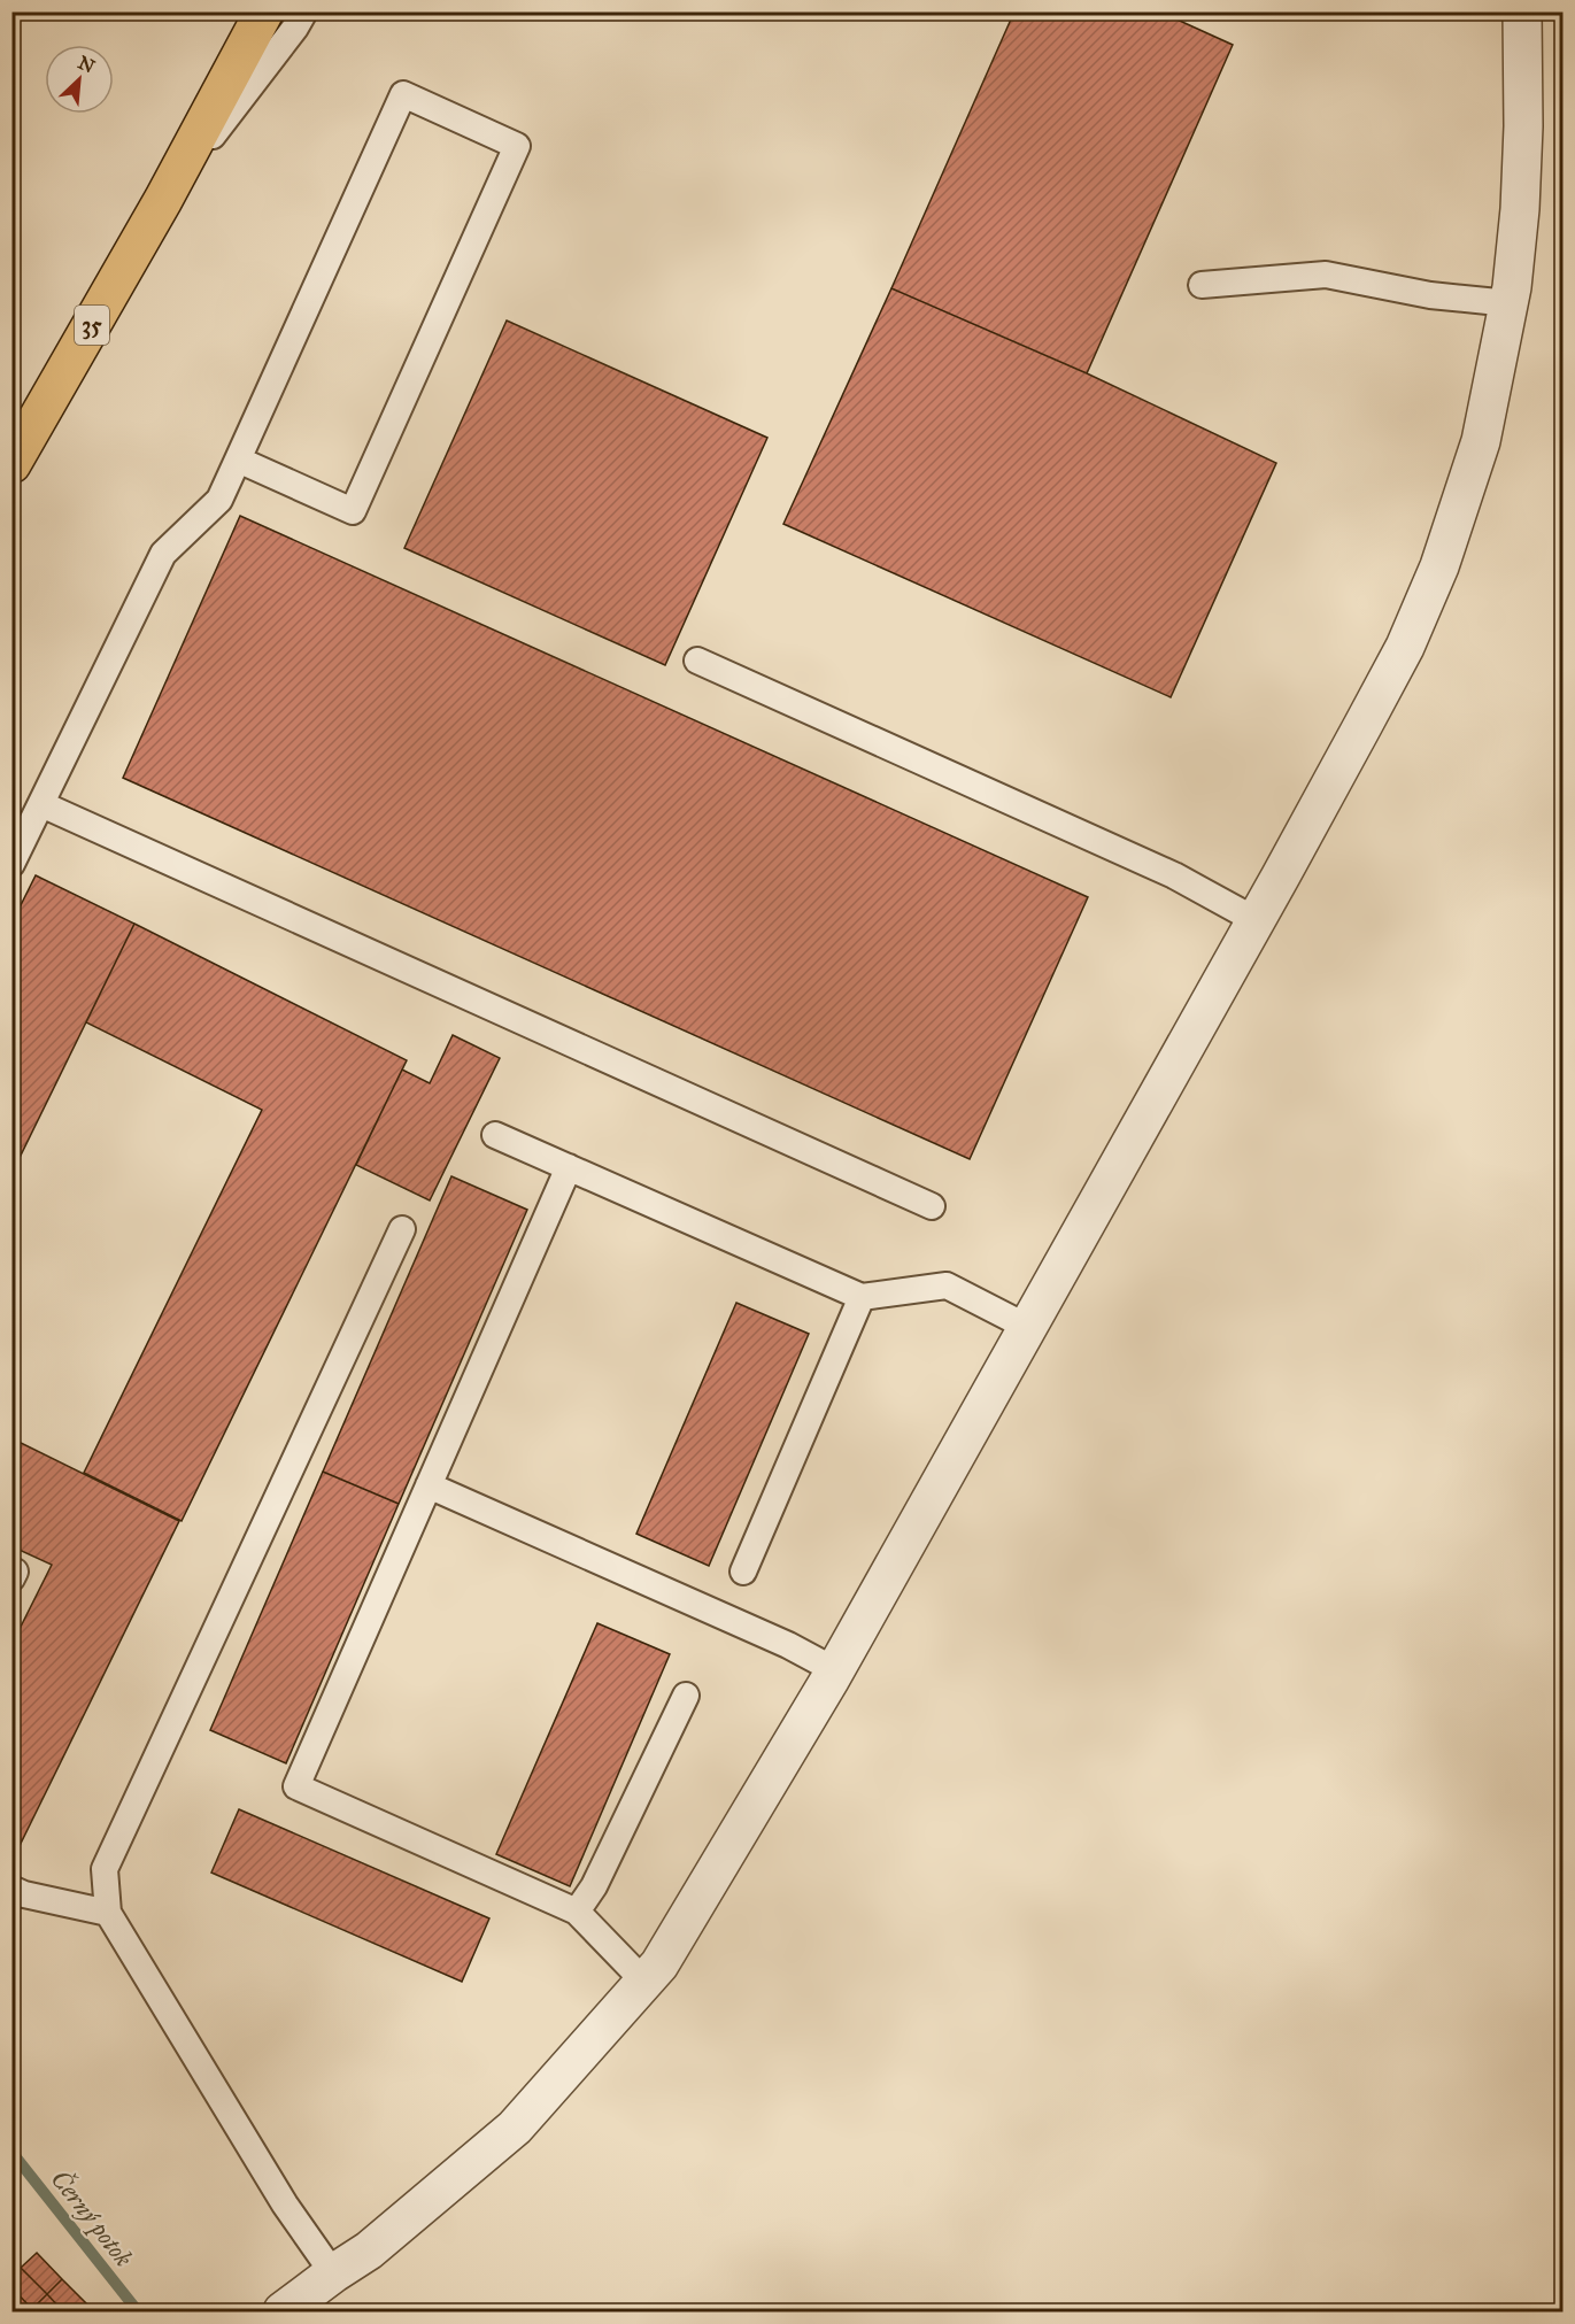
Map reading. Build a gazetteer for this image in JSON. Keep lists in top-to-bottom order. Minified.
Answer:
{"streets":{"main road":["35"]},"water":["Černý potok"],"north":"top right"}
